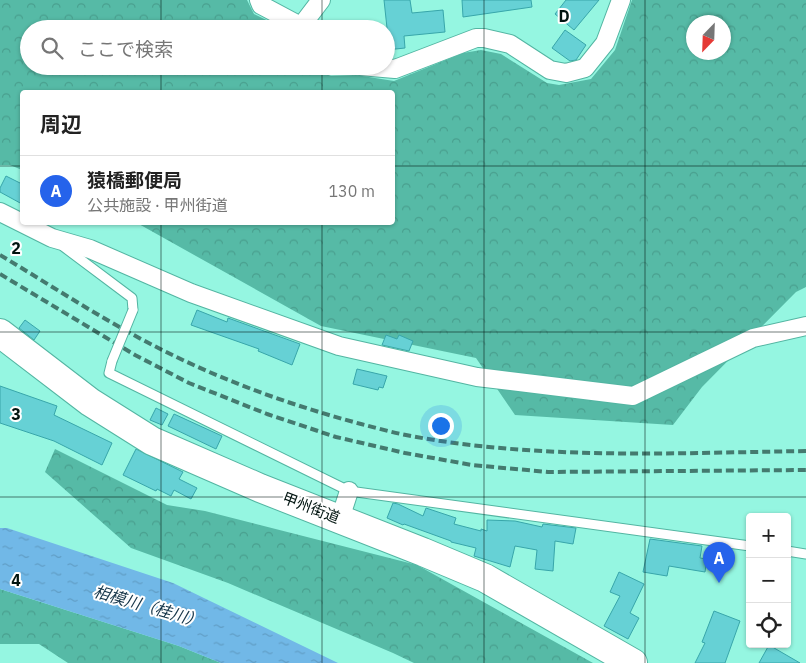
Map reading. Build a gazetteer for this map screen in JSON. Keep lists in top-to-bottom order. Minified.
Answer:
{"streets":{"highway":["甲州街道"]},"water":["相模川（桂川）"],"north":"bottom left","page":{"search":"ここで検索","heading":"周辺","list":[{"mark":"A","name":"猿橋郵便局","note":"公共施設 · 甲州街道","value":"130 m"}],"map_buttons":["+","−"],"pins":"A"},"grid":{"columns":["D"],"rows":["2","3","4"]}}
